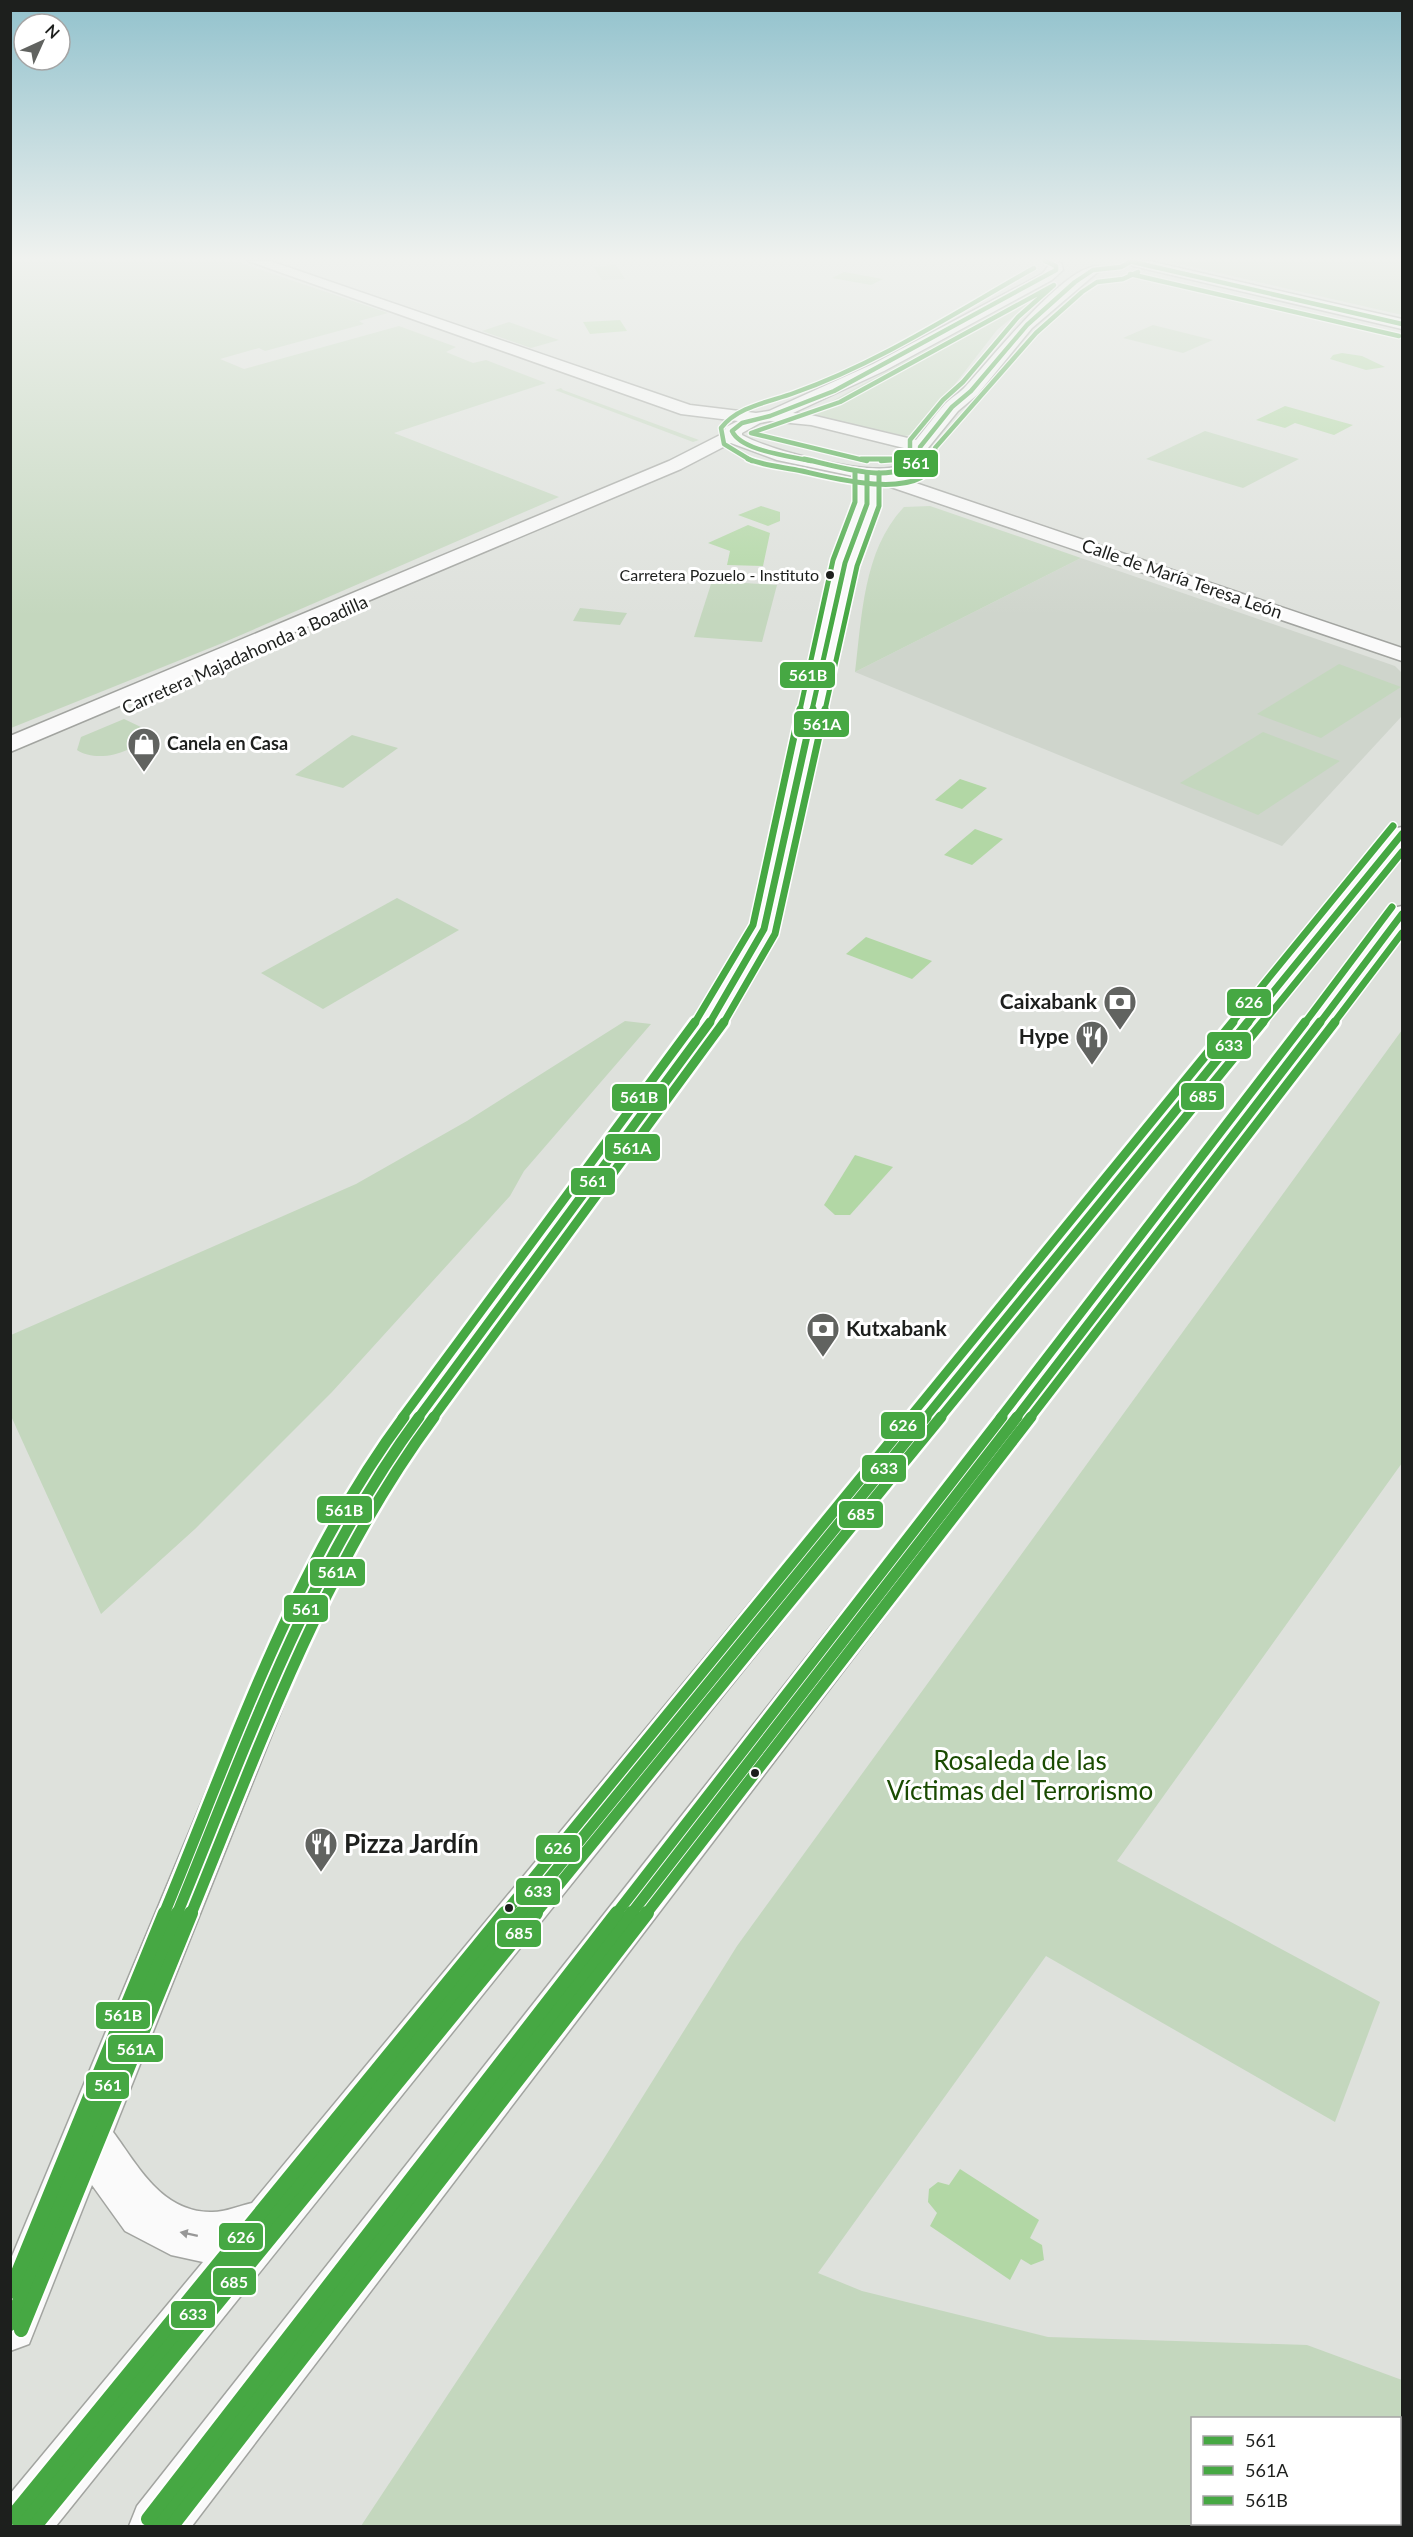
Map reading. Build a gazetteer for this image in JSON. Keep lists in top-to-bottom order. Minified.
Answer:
{"streets":{"street":["Calle de María Teresa León","Carretera Majadahonda a Boadilla"]},"parks":["Rosaleda de las Víctimas del Terrorismo"],"places":{"other":["Carretera Pozuelo - Instituto"],"shop":["Canela en Casa"],"bank":["Caixabank","Kutxabank"],"restaurant":["Hype","Pizza Jardín"]},"lines":["transit line 561","transit line 561A","transit line 561B","transit line 626","transit line 633","transit line 685"],"legend":["561","561A","561B"],"north":"top right"}
